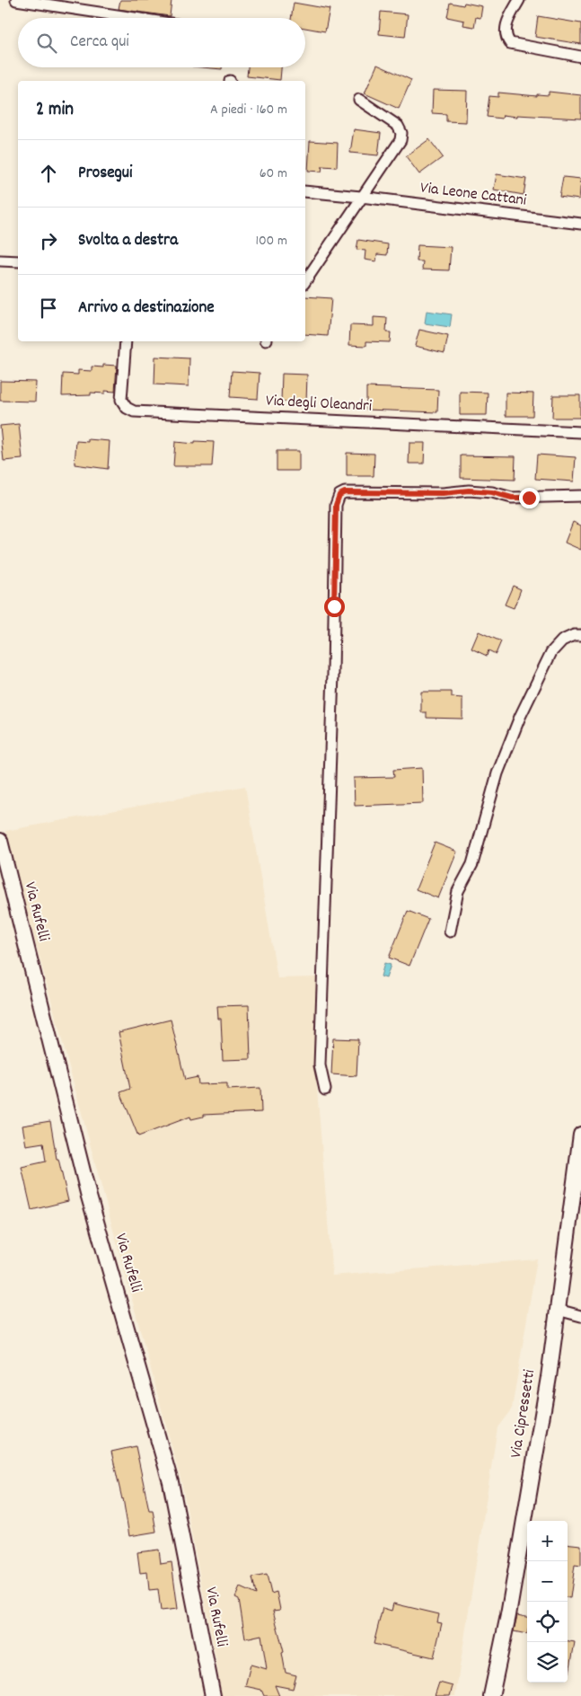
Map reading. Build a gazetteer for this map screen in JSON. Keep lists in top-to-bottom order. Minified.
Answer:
{"streets":{"street":["Via Leone Cattani","Via degli Oleandri","Via Rufelli","Via Cipressetti"]},"page":{"search":"Cerca qui","heading":["2 min","A piedi · 160 m"],"list":[["Prosegui","60 m"],["Svolta a destra","100 m"],"Arrivo a destinazione"],"map_buttons":["+","−"]}}
